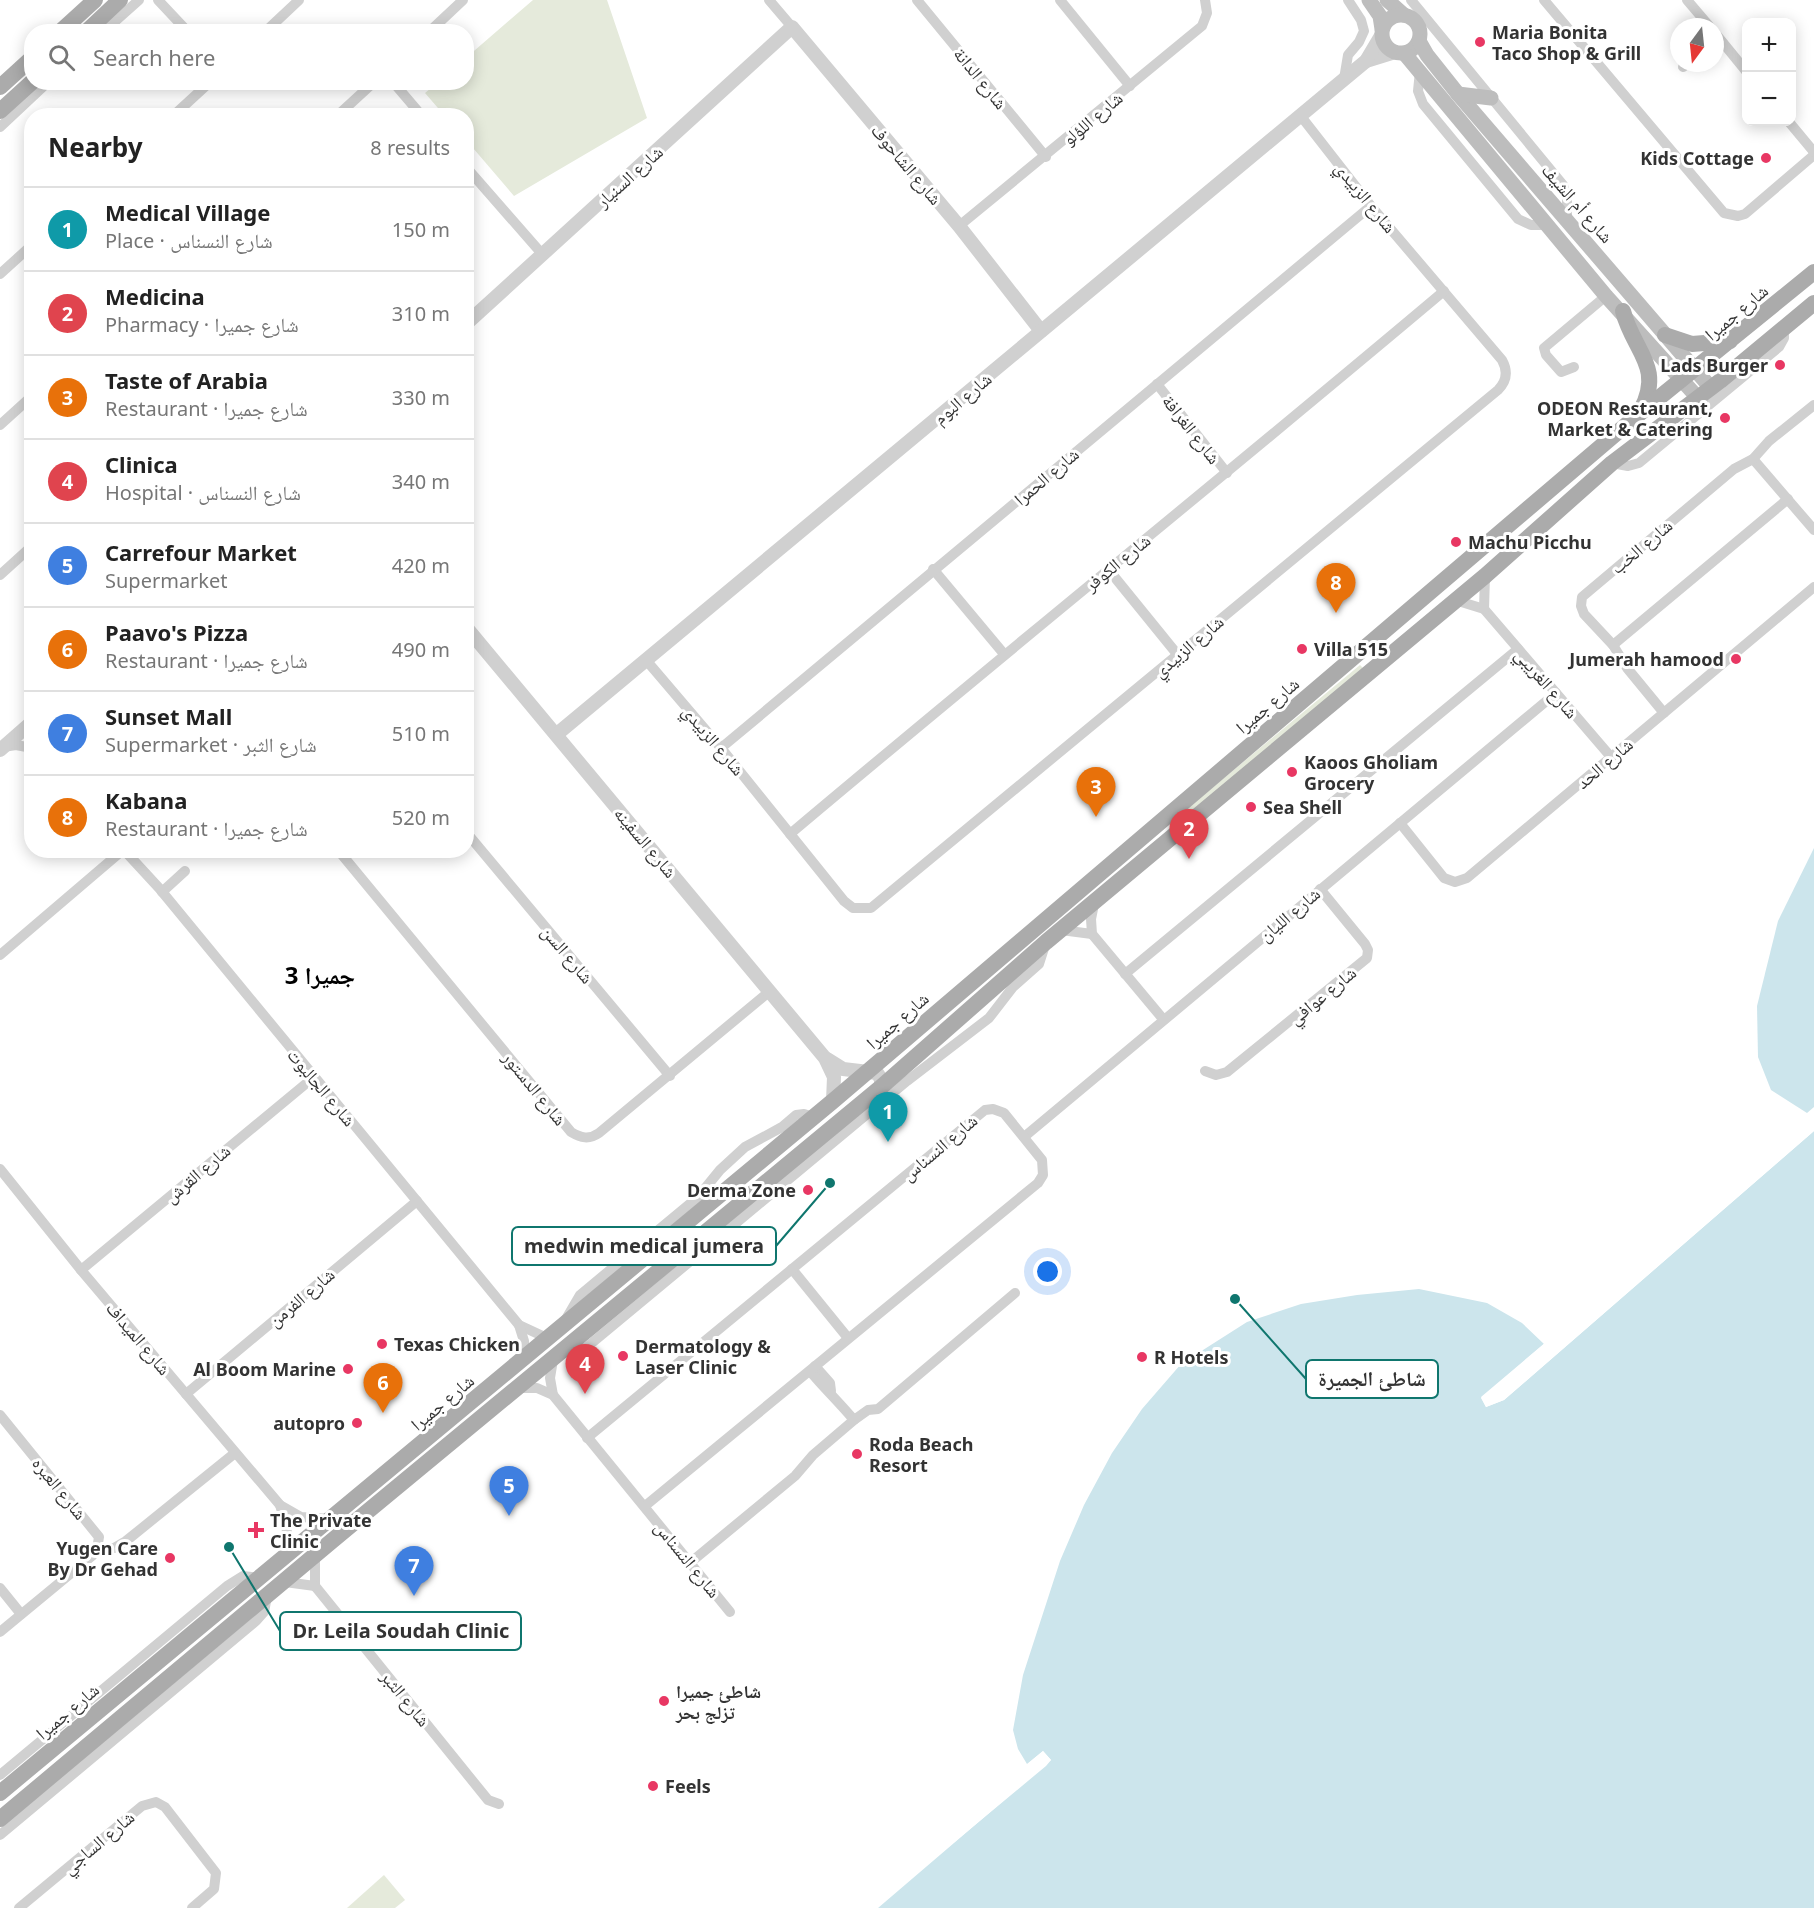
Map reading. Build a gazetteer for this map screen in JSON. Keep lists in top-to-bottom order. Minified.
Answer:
{"streets":{"main road":["شارع أم الشيف","شارع جميرا"],"street":["شارع الدانة","شارع اللؤلو","شارع الشاحوف","شارع السنيار","شارع الزبيدي","شارع البوم","شارع الغرافة","شارع الحمرا","شارع الخب","شارع الكوفر","شارع الغريبي","شارع الحد","شارع السفينه","شارع الليان","شارع السن","شارع عوافي","شارع الجالبوت","شارع الدستور","شارع النسناس","شارع القرش","شارع الفرمن","شارع الميداف","شارع العبره","شارع الثبر","شارع الساجي"]},"crossings":[["شارع الدانة","شارع اللؤلو"],["شارع اللؤلو","شارع الشاحوف"],["شارع الشاحوف","شارع السنيار"],["شارع الشاحوف","شارع البوم"],["شارع الزبيدي","شارع البوم"],["شارع الزبيدي","شارع الحمرا"],["شارع الزبيدي","شارع الكوفر"],["شارع أم الشيف","شارع جميرا"],["شارع أم الشيف","شارع البوم"],["شارع جميرا","شارع السفينه"],["شارع جميرا","شارع الجالبوت"],["شارع جميرا","شارع الميداف"],["شارع البوم","شارع السفينه"],["شارع الغرافة","شارع الحمرا"],["شارع الغرافة","شارع الكوفر"],["شارع الخب","شارع الحد"],["شارع الغريبي","شارع الحد"],["شارع الغريبي","شارع الليان"],["شارع الحد","شارع الليان"],["شارع السفينه","شارع الدستور"],["شارع الليان","شارع عوافي"],["شارع الليان","شارع النسناس"],["شارع السن","شارع الدستور"],["شارع الجالبوت","شارع القرش"],["شارع الجالبوت","شارع الفرمن"],["شارع القرش","شارع الميداف"],["شارع الفرمن","شارع الميداف"]],"districts":["جميرا 3"],"places":{"other":["Maria Bonita Taco Shop & Grill","Kids Cottage","Lads Burger","ODEON Restaurant, Market & Catering","Machu Picchu","Villa 515","Jumerah hamood","Kaoos Gholiam Grocery","Sea Shell","medwin medical jumera","Derma Zone","شاطئ الجميرة","Texas Chicken","Dermatology & Laser Clinic","R Hotels","Al Boom Marine","autopro","Roda Beach Resort","Dr. Leila Soudah Clinic","Yugen Care By Dr Gehad","شاطئ جميرا تزلج بحر","Feels"],"health":["The Private Clinic"]},"north":"bottom","page":{"map_buttons":["+","−"],"search":"Search here","heading":["Nearby","8 results"],"list":[{"mark":"1","name":"Medical Village","note":"Place · شارع النسناس","value":"150 m"},{"mark":"2","name":"Medicina","note":"Pharmacy · شارع جميرا","value":"310 m"},{"mark":"3","name":"Taste of Arabia","note":"Restaurant · شارع جميرا","value":"330 m"},{"mark":"4","name":"Clinica","note":"Hospital · شارع النسناس","value":"340 m"},{"mark":"5","name":"Carrefour Market","note":"Supermarket","value":"420 m"},{"mark":"6","name":"Paavo's Pizza","note":"Restaurant · شارع جميرا","value":"490 m"},{"mark":"7","name":"Sunset Mall","note":"Supermarket · شارع الثبر","value":"510 m"},{"mark":"8","name":"Kabana","note":"Restaurant · شارع جميرا","value":"520 m"}],"pins":["8","3","2","1","4","6","5","7"]}}
